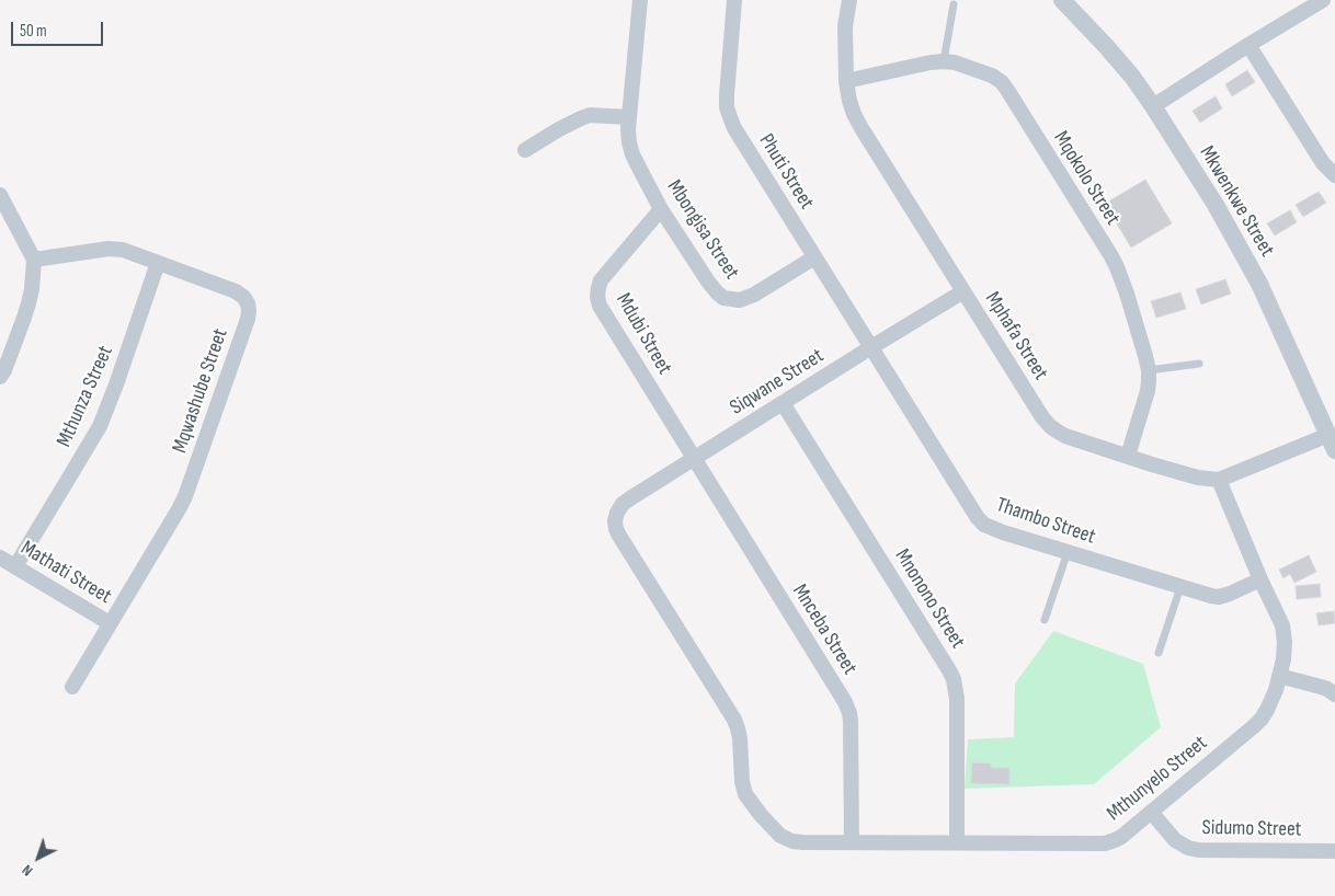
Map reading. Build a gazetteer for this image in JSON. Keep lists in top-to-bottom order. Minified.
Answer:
{"streets":{"street":["Phuti Street","Mqokolo Street","Mkwenkwe Street","Mbongisa Street","Mdubi Street","Mphafa Street","Siqwane Street","Mqwashube Street","Mthunza Street","Thambo Street","Mathati Street","Mnonono Street","Mnceba Street","Mthunyelo Street","Sidumo Street"]},"crossings":[["Phuti Street","Mbongisa Street"],["Phuti Street","Siqwane Street"],["Phuti Street","Thambo Street"],["Mqokolo Street","Mphafa Street"],["Mkwenkwe Street","Mphafa Street"],["Mbongisa Street","Mdubi Street"],["Mdubi Street","Siqwane Street"],["Mdubi Street","Mnceba Street"],["Mphafa Street","Siqwane Street"],["Mphafa Street","Mthunyelo Street"],["Siqwane Street","Thambo Street"],["Siqwane Street","Mnonono Street"],["Siqwane Street","Mnceba Street"],["Siqwane Street","Mthunyelo Street"],["Mqwashube Street","Mthunza Street"],["Mqwashube Street","Mathati Street"],["Mthunza Street","Mathati Street"],["Thambo Street","Mthunyelo Street"],["Mnonono Street","Mthunyelo Street"],["Mnceba Street","Mthunyelo Street"],["Mthunyelo Street","Sidumo Street"]],"scale_bar":"50 m","north":"bottom left"}
